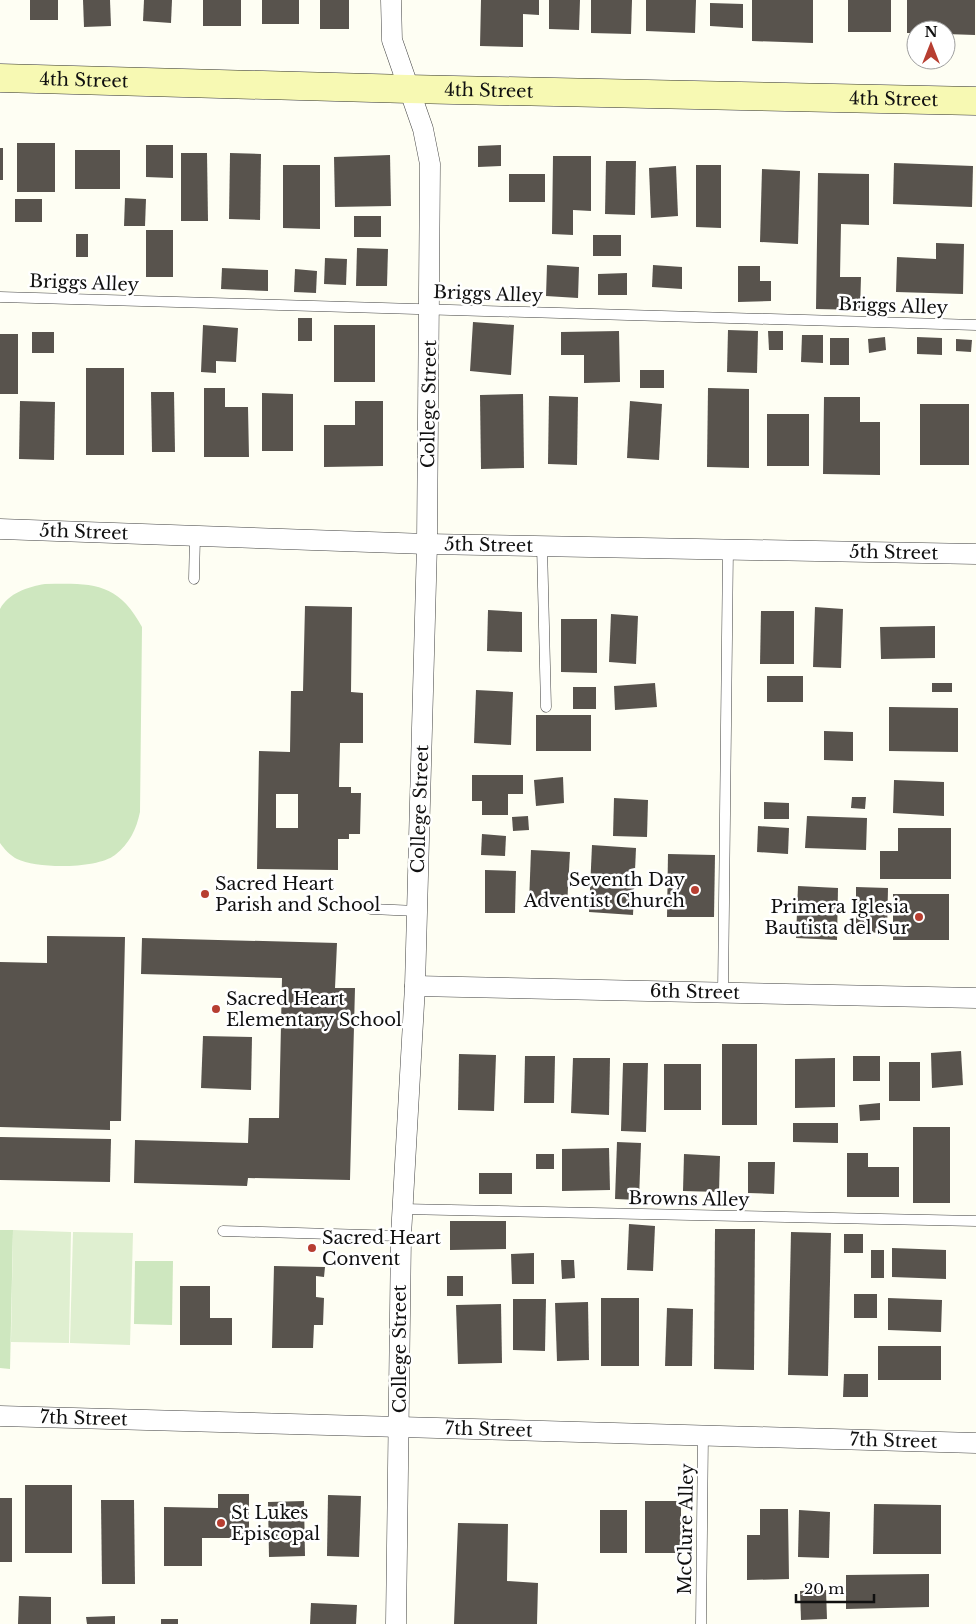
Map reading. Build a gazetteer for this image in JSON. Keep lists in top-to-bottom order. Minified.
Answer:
{"streets":{"main road":["4th Street"],"street":["College Street","5th Street","6th Street","7th Street"],"lane":["Briggs Alley","Browns Alley","McClure Alley"]},"crossings":[["4th Street","College Street"],["Briggs Alley","College Street"],["College Street","5th Street"],["College Street","6th Street"],["College Street","Browns Alley"],["College Street","7th Street"],["7th Street","McClure Alley"]],"places":["Seventh Day Adventist Church","Sacred Heart Parish and School","Primera Iglesia Bautista del Sur","Sacred Heart Elementary School","Sacred Heart Convent","St Lukes Episcopal"],"scale_bar":"20 m","north":"top"}
